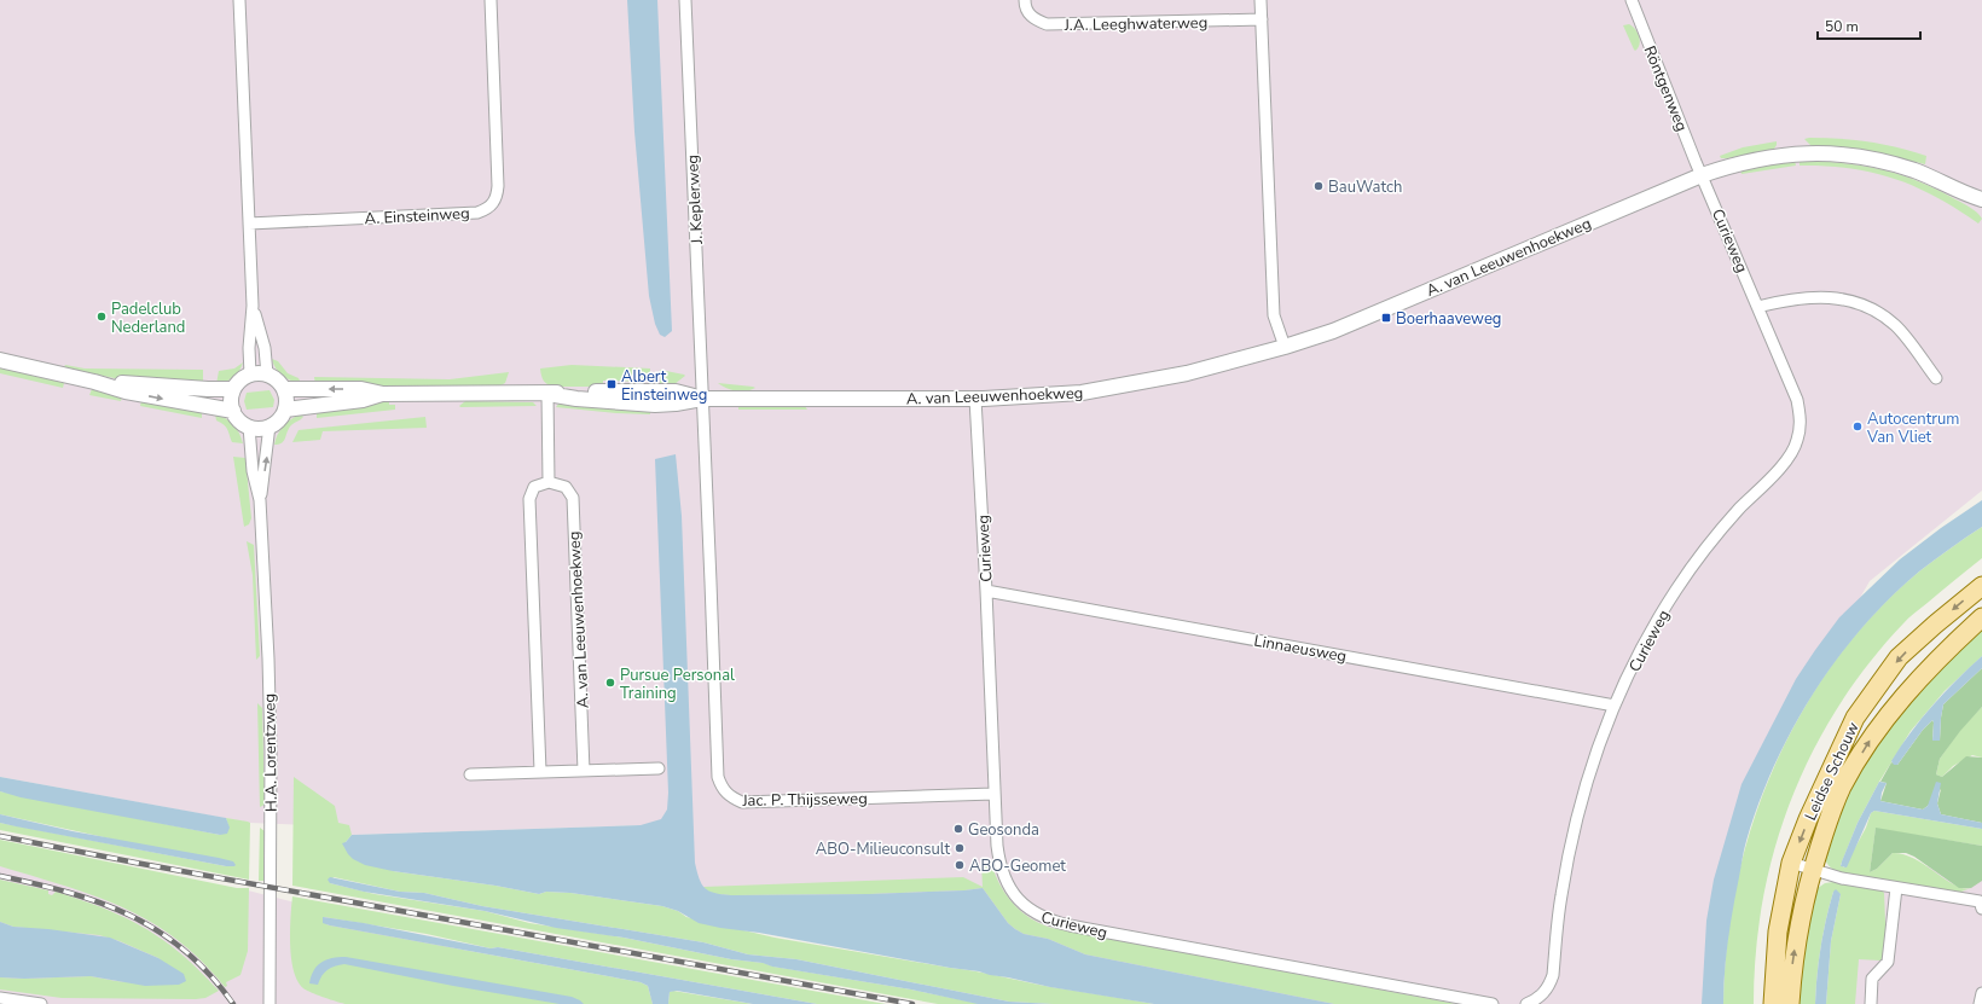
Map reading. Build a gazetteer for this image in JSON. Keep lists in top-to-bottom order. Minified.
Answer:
{"streets":{"main road":["Leidse Schouw"],"street":["J.A. Leeghwaterweg","Röntgenweg","J. Keplerweg","A. Einsteinweg","Curieweg","A. van Leeuwenhoekweg","Linnaeusweg","H.A. Lorentzweg","Jac. P. Thijsseweg"]},"crossings":[["Röntgenweg","Curieweg"],["Röntgenweg","A. van Leeuwenhoekweg"],["J. Keplerweg","A. van Leeuwenhoekweg"],["J. Keplerweg","Jac. P. Thijsseweg"],["Curieweg","A. van Leeuwenhoekweg"],["Curieweg","Linnaeusweg"],["Curieweg","Jac. P. Thijsseweg"],["A. van Leeuwenhoekweg","H.A. Lorentzweg"],["A. van Leeuwenhoekweg","Jac. P. Thijsseweg"]],"places":{"other":["BauWatch","Padelclub Nederland","Autocentrum Van Vliet","Pursue Personal Training","Geosonda","ABO-Milieuconsult","ABO-Geomet"],"transit":["Boerhaaveweg","Albert Einsteinweg"]},"scale_bar":"50 m"}
